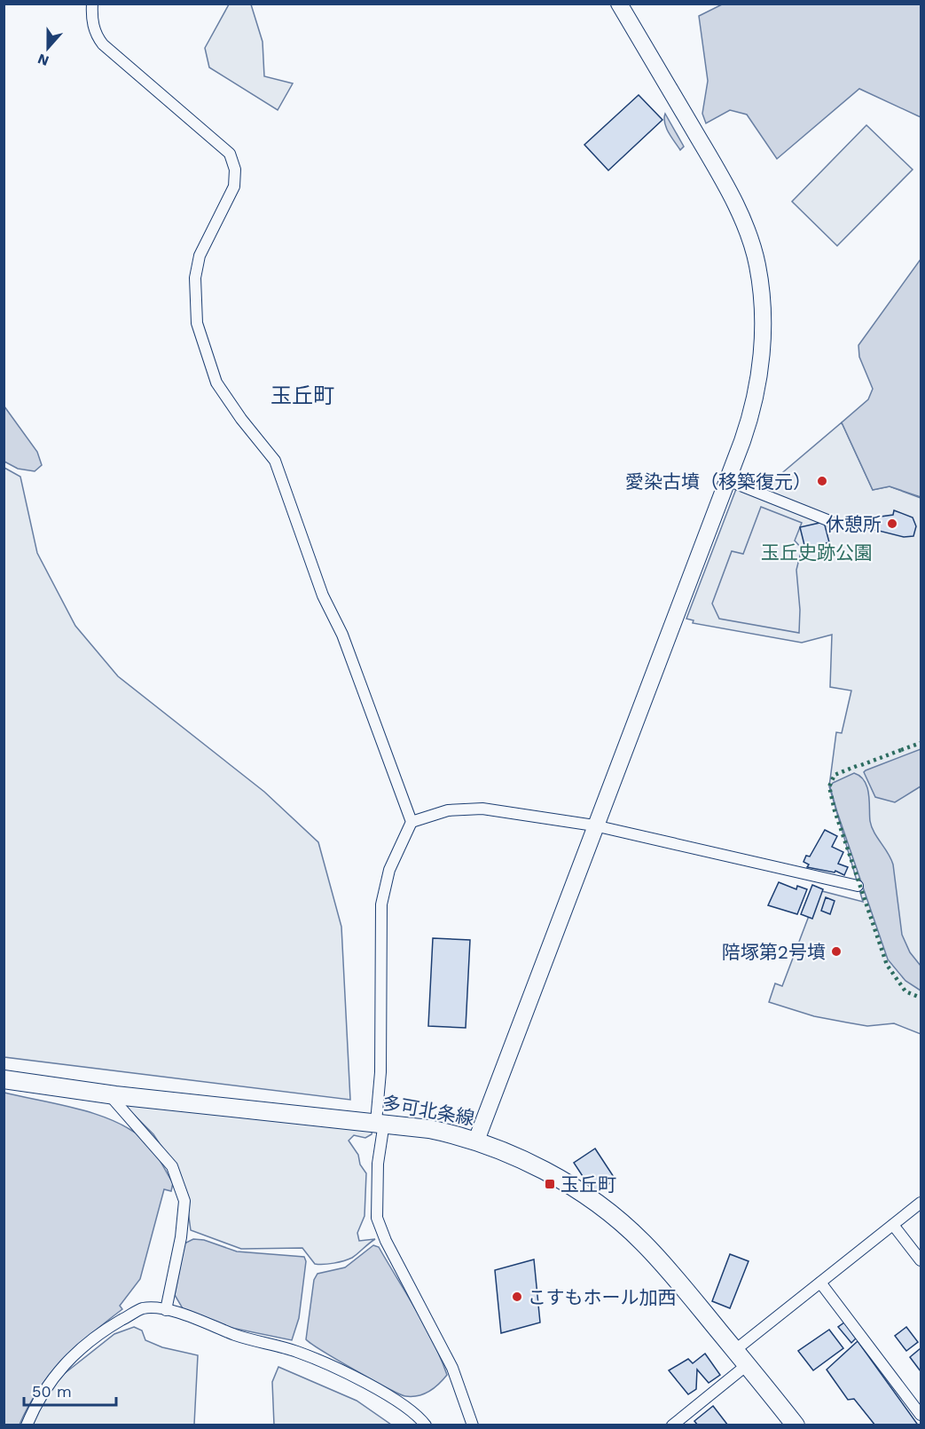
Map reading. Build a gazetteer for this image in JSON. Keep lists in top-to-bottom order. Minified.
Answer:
{"streets":{"main road":["多可北条線"]},"districts":["玉丘町"],"parks":["玉丘史跡公園"],"places":{"other":["愛染古墳（移築復元）","休憩所","陪塚第2号墳","こすもホール加西"],"transit":["玉丘町"]},"scale_bar":"50 m","north":"bottom"}
